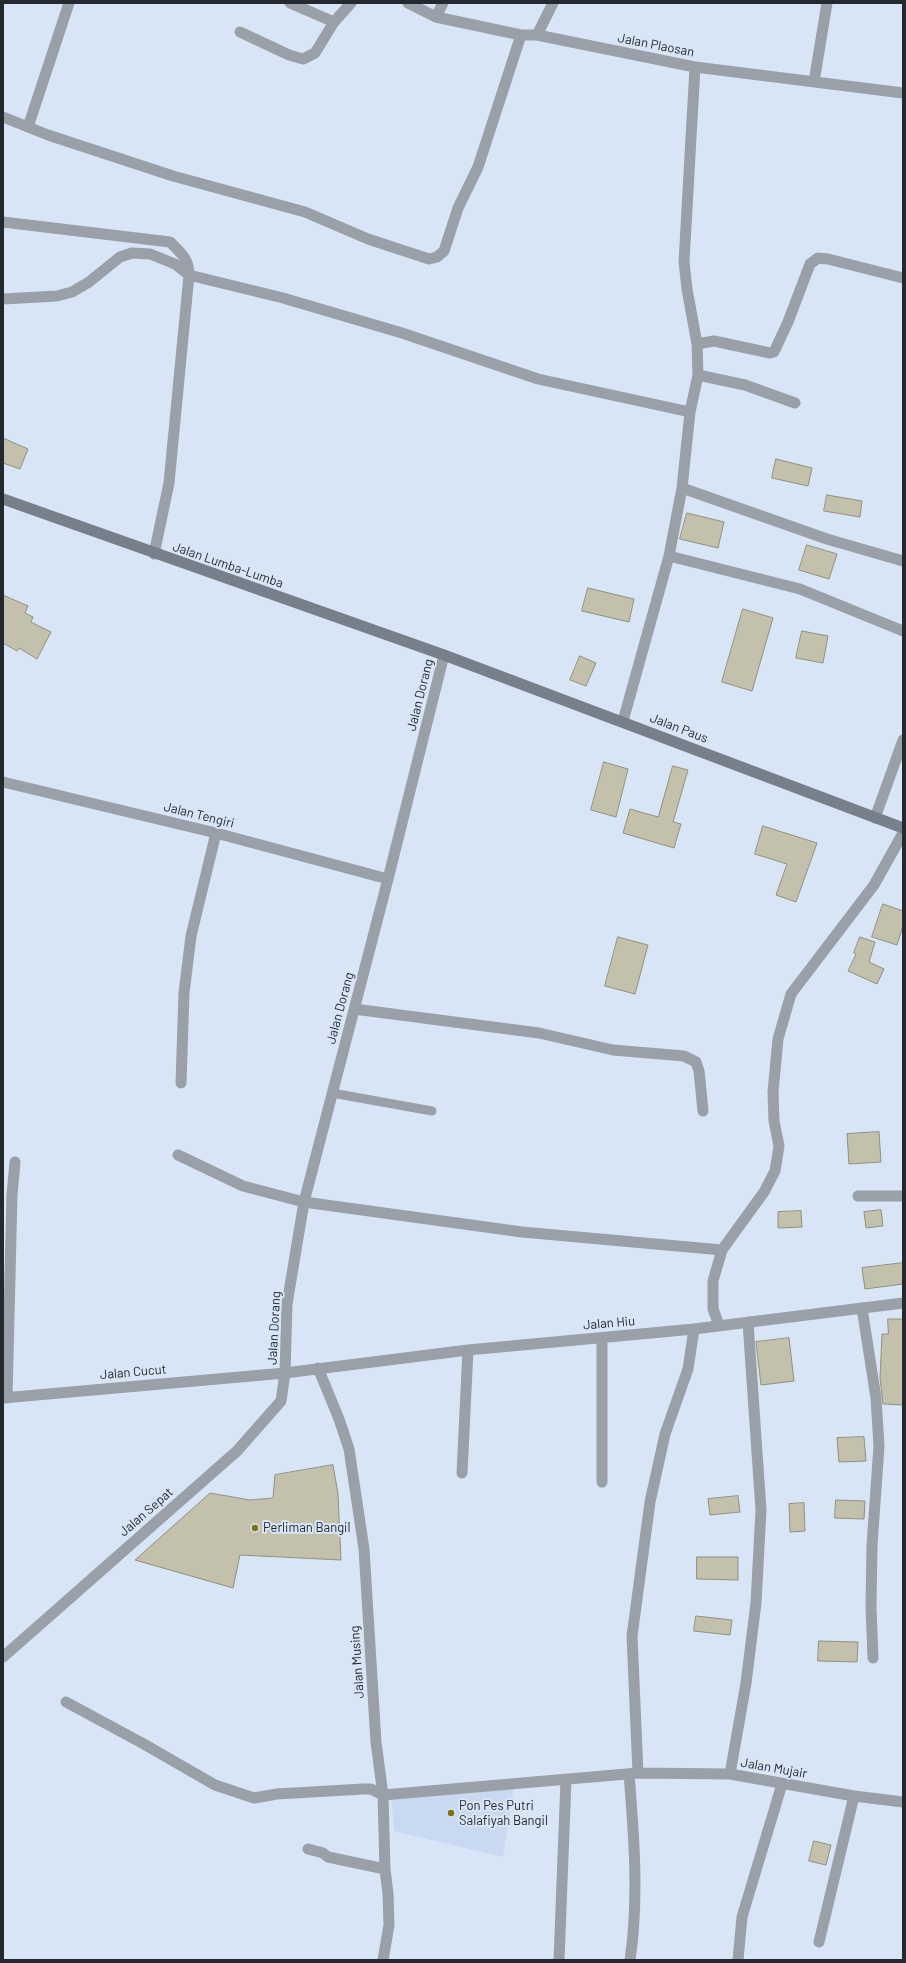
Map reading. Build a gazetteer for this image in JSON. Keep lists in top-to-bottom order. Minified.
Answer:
{"streets":{"main road":["Jalan Lumba-Lumba","Jalan Paus"],"street":["Jalan Plaosan","Jalan Dorang","Jalan Tengiri","Jalan Hiu","Jalan Cucut","Jalan Sepat","Jalan Musing","Jalan Mujair"]},"crossings":[["Jalan Lumba-Lumba","Jalan Dorang"],["Jalan Lumba-Lumba","Jalan Paus"],["Jalan Dorang","Jalan Paus"],["Jalan Dorang","Jalan Tengiri"],["Jalan Dorang","Jalan Hiu"],["Jalan Dorang","Jalan Cucut"],["Jalan Dorang","Jalan Sepat"],["Jalan Hiu","Jalan Cucut"],["Jalan Hiu","Jalan Sepat"],["Jalan Hiu","Jalan Musing"],["Jalan Cucut","Jalan Sepat"],["Jalan Musing","Jalan Mujair"]],"places":["Perliman Bangil","Pon Pes Putri Salafiyah Bangil"]}
